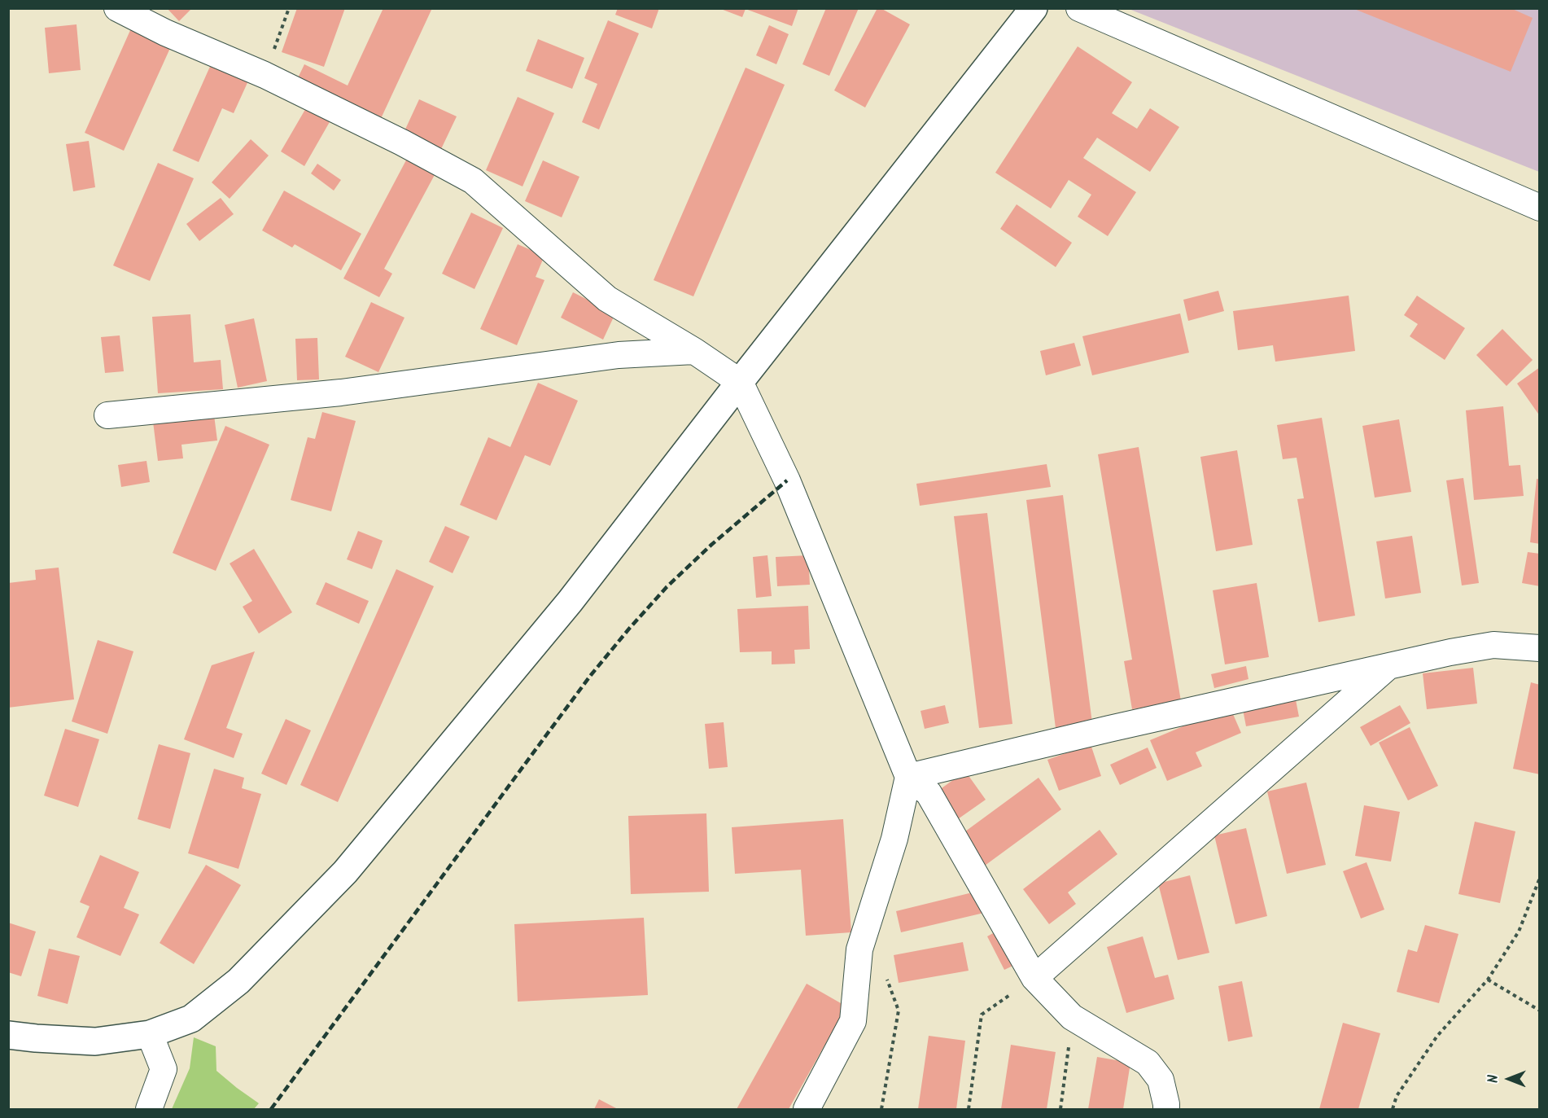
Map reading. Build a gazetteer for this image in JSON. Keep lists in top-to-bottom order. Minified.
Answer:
{"north":"left"}
